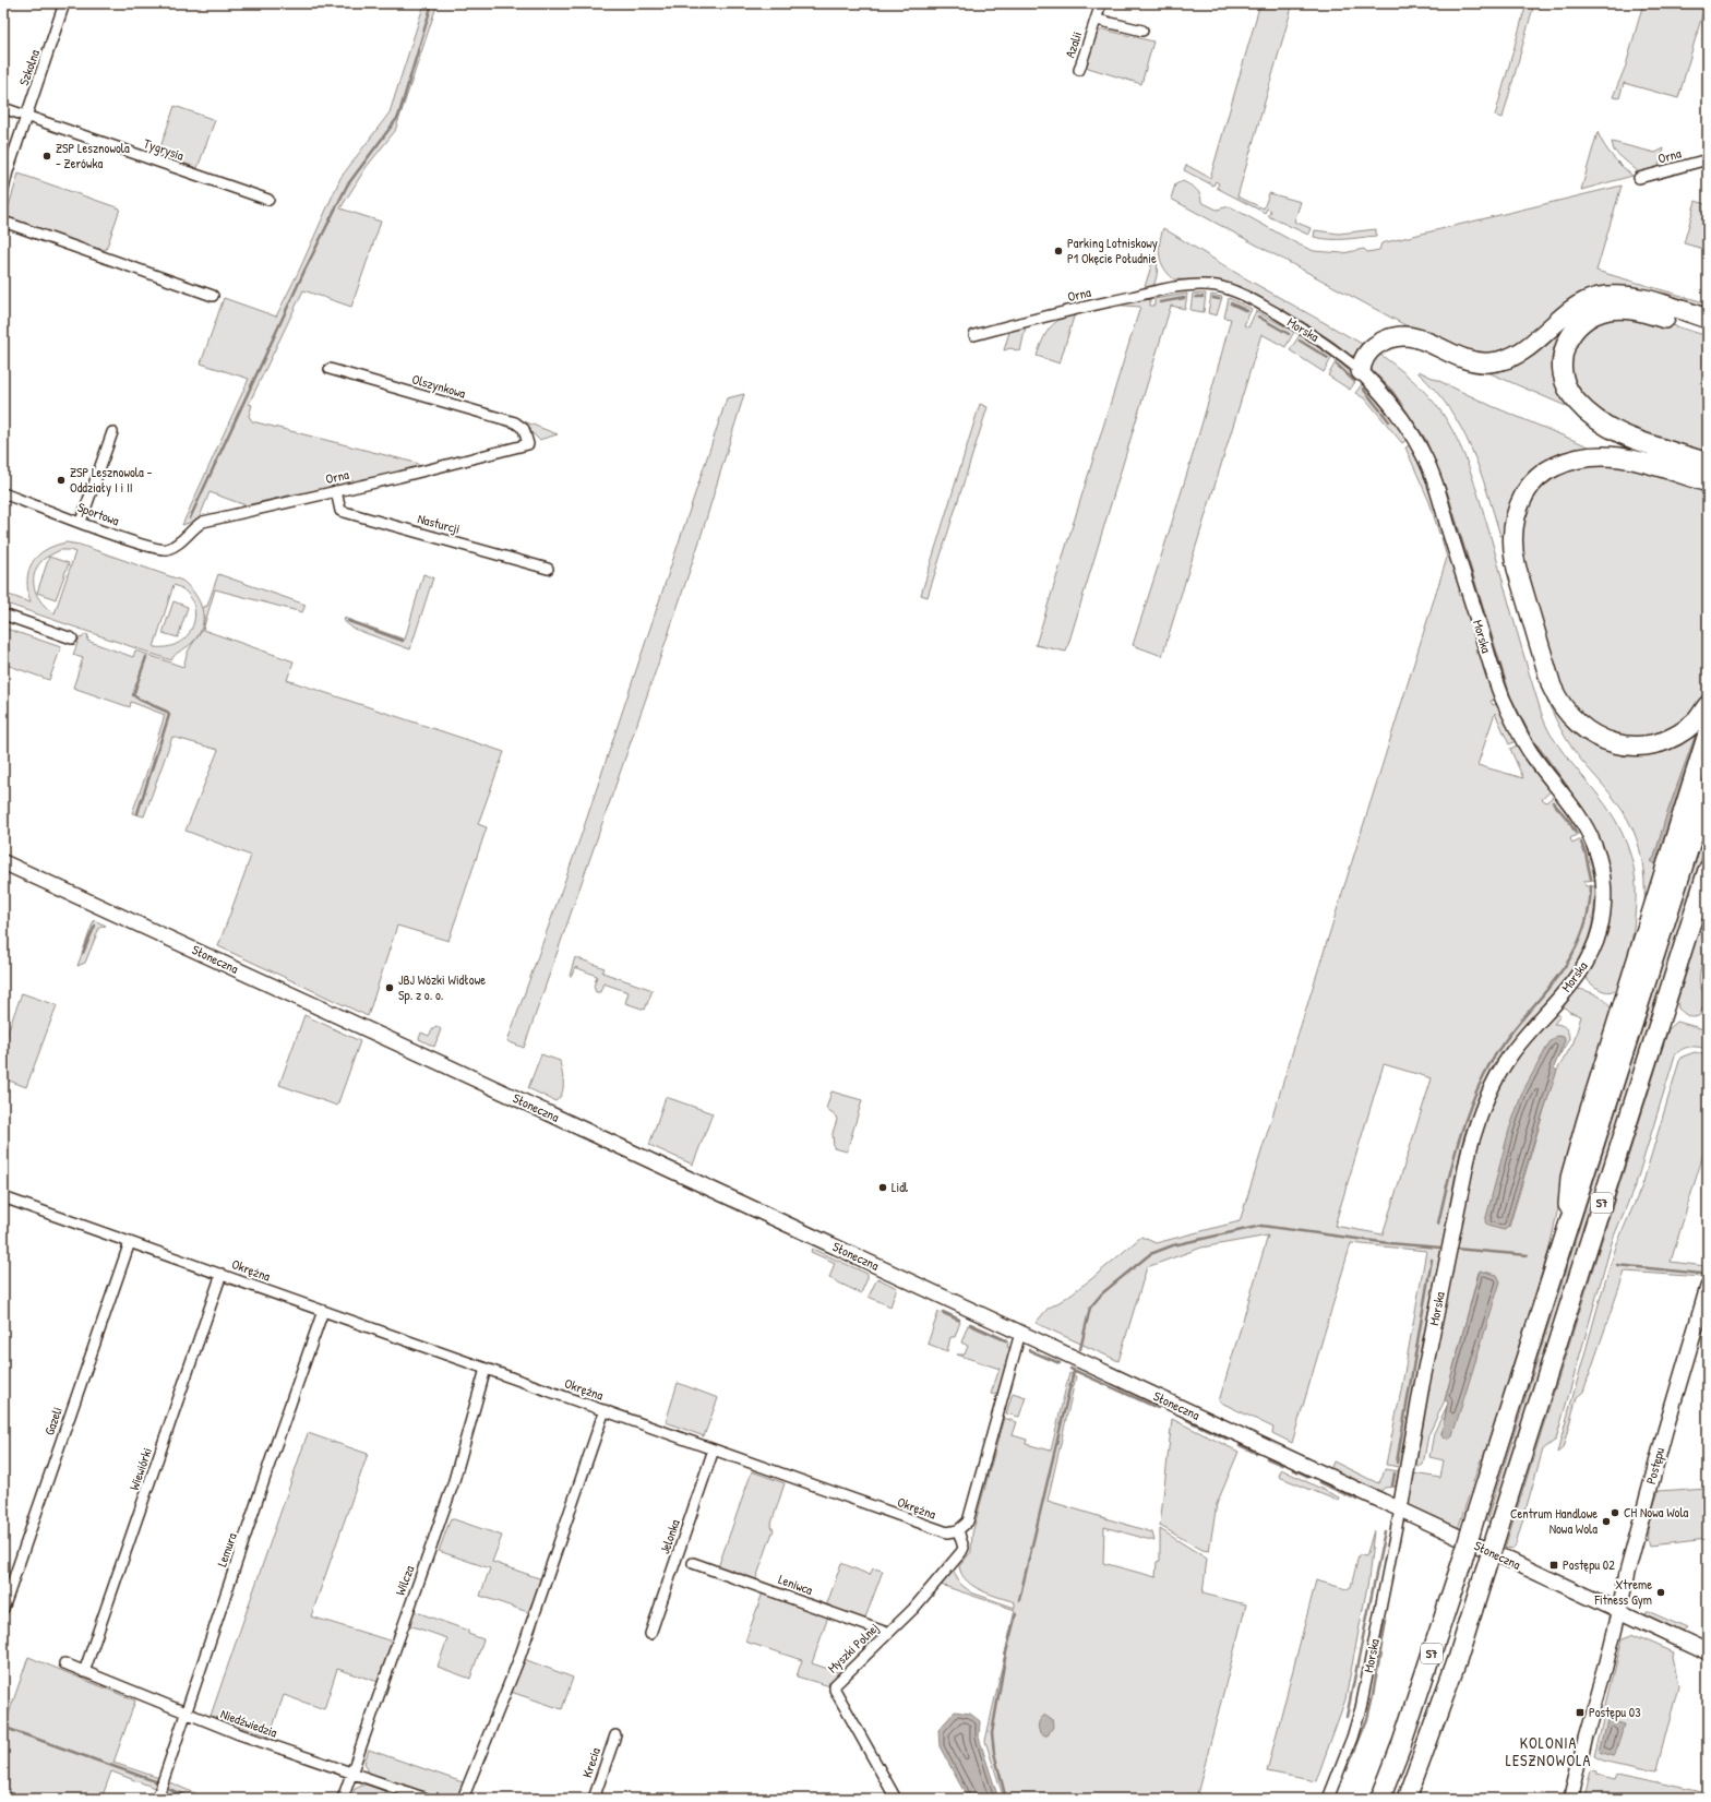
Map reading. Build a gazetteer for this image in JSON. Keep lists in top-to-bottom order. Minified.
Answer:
{"streets":{"highway":["S7"],"main road":["Morska","Słoneczna","Postępu"],"street":["Azalii","Szkolna","Tygrysia","Orna","Olszynkowa","Sportowa","Nasturcji","Okrężna","Gazeli","Wiewiórki","Jelonka","Lemura","Wilcza","Leniwca","Myszki Polnej","Niedźwiedzia","Krecia"]},"crossings":[["Szkolna","Tygrysia"],["Orna","Morska"],["Orna","Olszynkowa"],["Orna","Sportowa"],["Orna","Nasturcji"],["Morska","Słoneczna"],["Słoneczna","Postępu"],["Okrężna","Gazeli"],["Okrężna","Wiewiórki"],["Okrężna","Jelonka"],["Okrężna","Lemura"],["Okrężna","Wilcza"],["Okrężna","Myszki Polnej"],["Wiewiórki","Niedźwiedzia"],["Lemura","Niedźwiedzia"],["Wilcza","Niedźwiedzia"],["Leniwca","Myszki Polnej"]],"districts":["KOLONIA LESZNOWOLA"],"places":{"other":["ZSP Lesznowola - Zerówka","Parking Lotniskowy P1 Okęcie Południe","ZSP Lesznowola - Oddziały I i II","JBJ Wózki Widłowe Sp. z o. o.","Lidl","CH Nowa Wola","Centrum Handlowe Nowa Wola","Xtreme Fitness Gym"],"transit":["Postępu 02","Postępu 03"]}}
